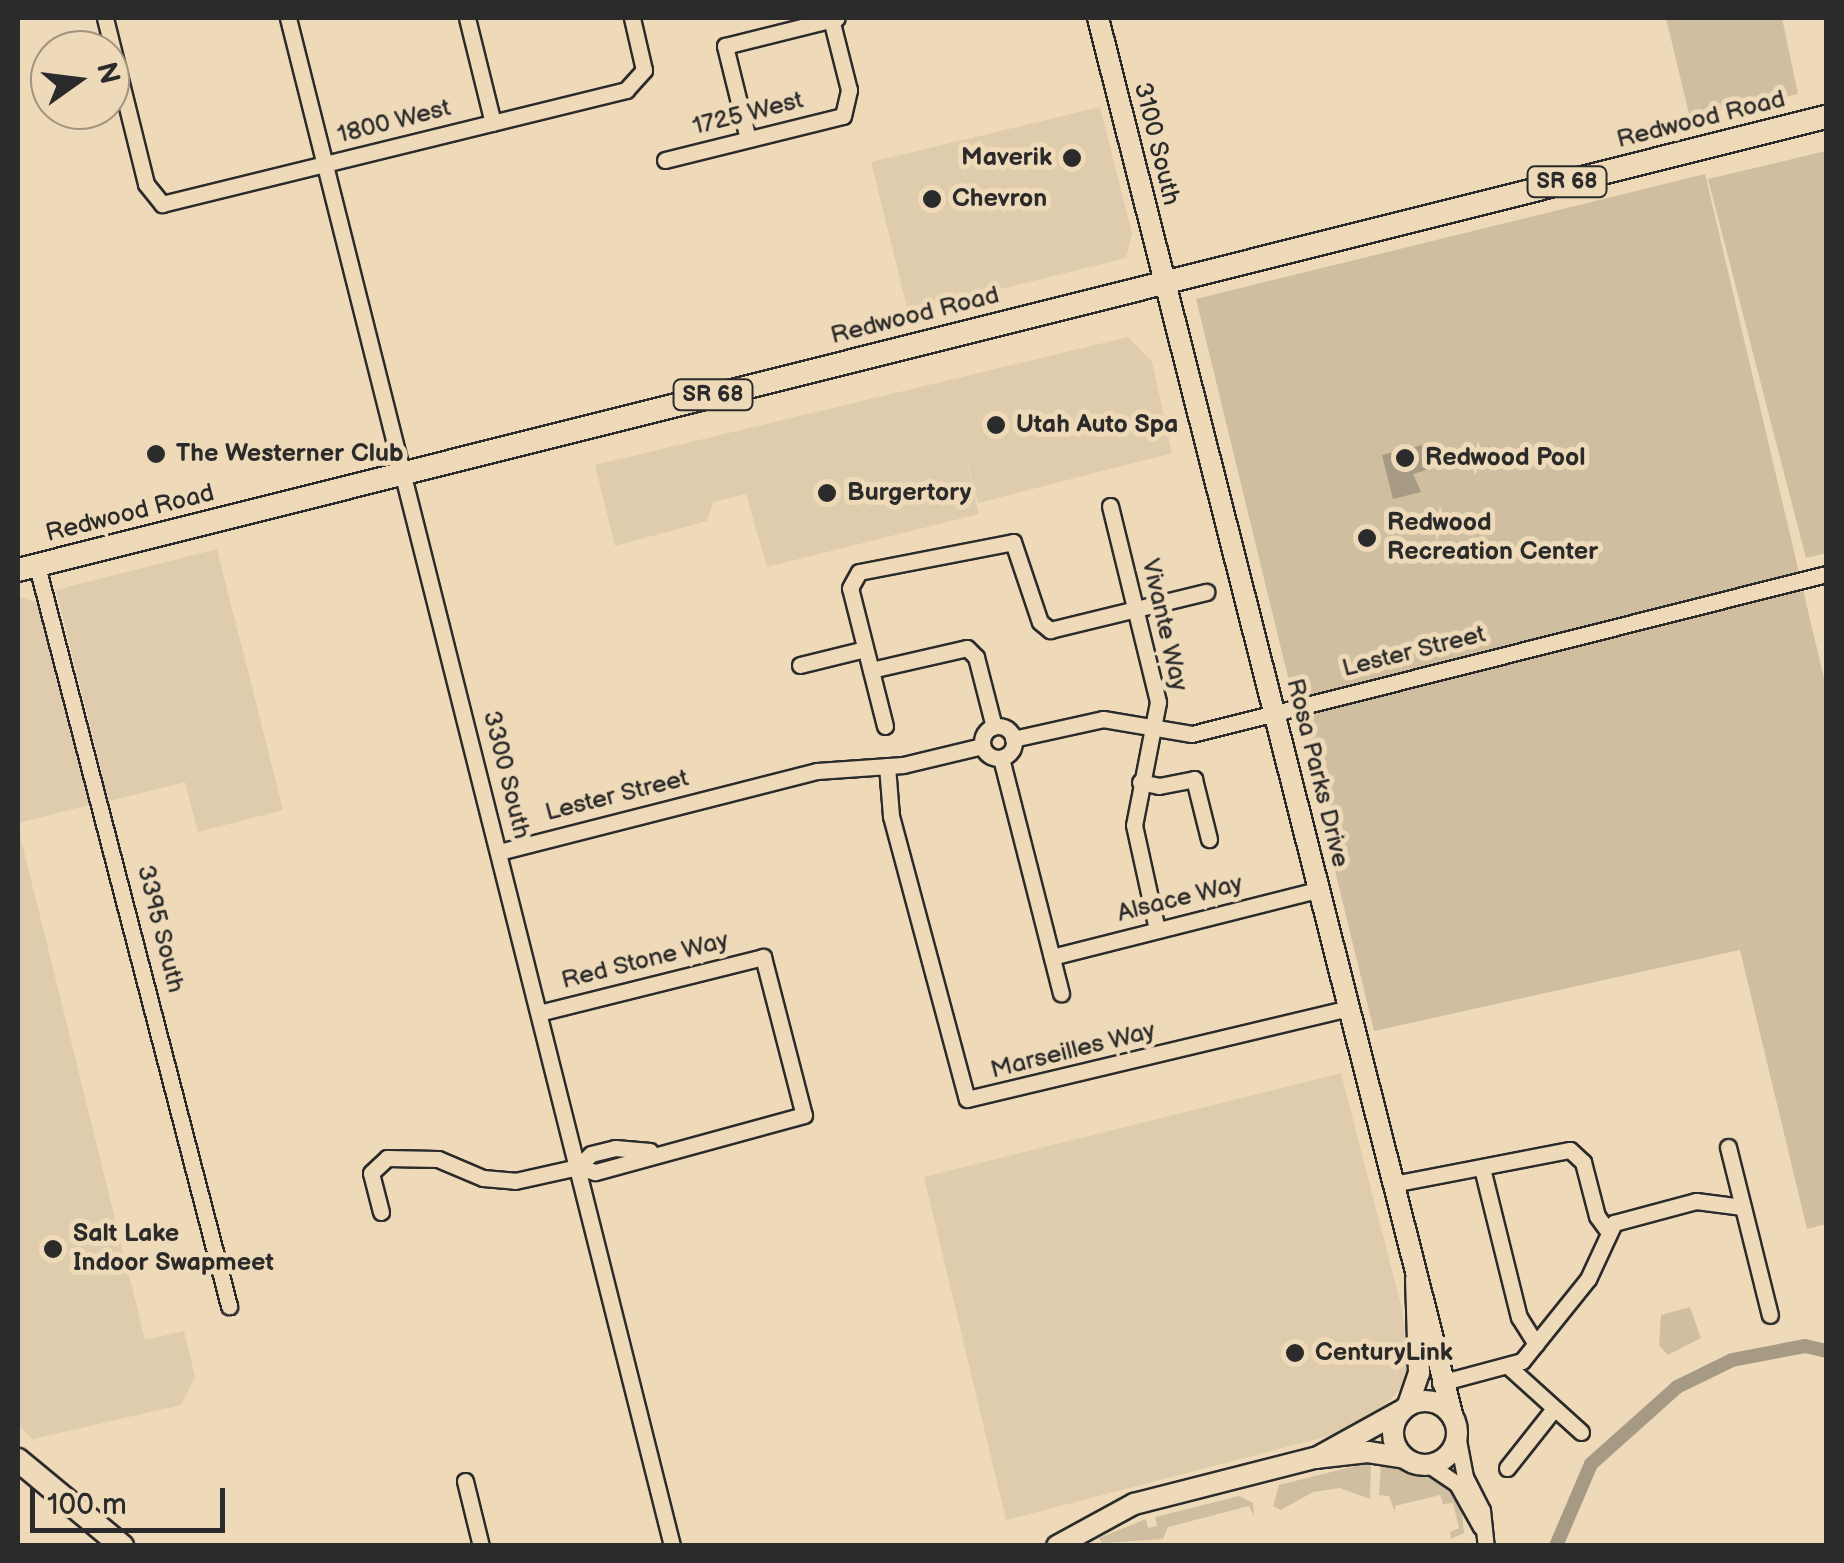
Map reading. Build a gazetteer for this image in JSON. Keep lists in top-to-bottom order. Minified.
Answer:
{"streets":{"main road":["Redwood Road","SR 68"],"street":["1725 West","1800 West","3100 South","Vivante Way","Lester Street","Rosa Parks Drive","3300 South","Alsace Way","3395 South","Red Stone Way","Marseilles Way"]},"crossings":[["Redwood Road","3100 South"],["Redwood Road","Rosa Parks Drive"],["Redwood Road","3300 South"],["Redwood Road","3395 South"],["1800 West","3300 South"],["3100 South","Rosa Parks Drive"],["Vivante Way","Lester Street"],["Vivante Way","Alsace Way"],["Lester Street","Rosa Parks Drive"],["Lester Street","3300 South"],["Lester Street","Marseilles Way"],["Rosa Parks Drive","Alsace Way"],["Rosa Parks Drive","Marseilles Way"],["3300 South","Red Stone Way"]],"places":["Maverik","Chevron","Utah Auto Spa","The Westerner Club","Redwood Pool","Burgertory","Redwood Recreation Center","Salt Lake Indoor Swapmeet","CenturyLink"],"scale_bar":"100 m","north":"right"}
